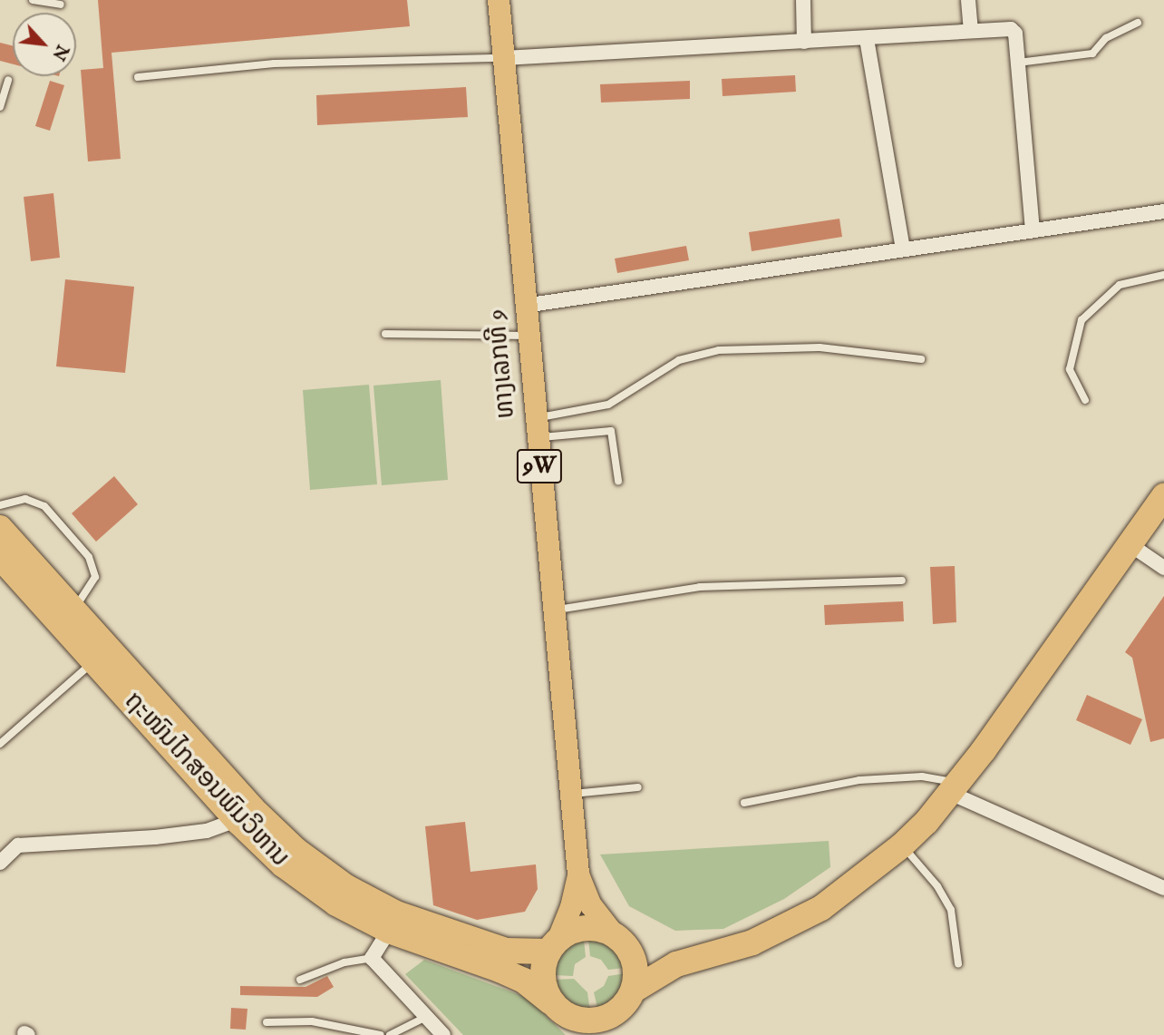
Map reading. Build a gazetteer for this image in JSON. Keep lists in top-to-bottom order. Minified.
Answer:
{"streets":{"highway":["ຖະໜົນໄກສອນພົມວິຫານ"],"main road":["ທາງເລກທີ 9","9W"]},"crossings":[["ທາງເລກທີ 9","ຖະໜົນໄກສອນພົມວິຫານ"]],"north":"bottom right"}
